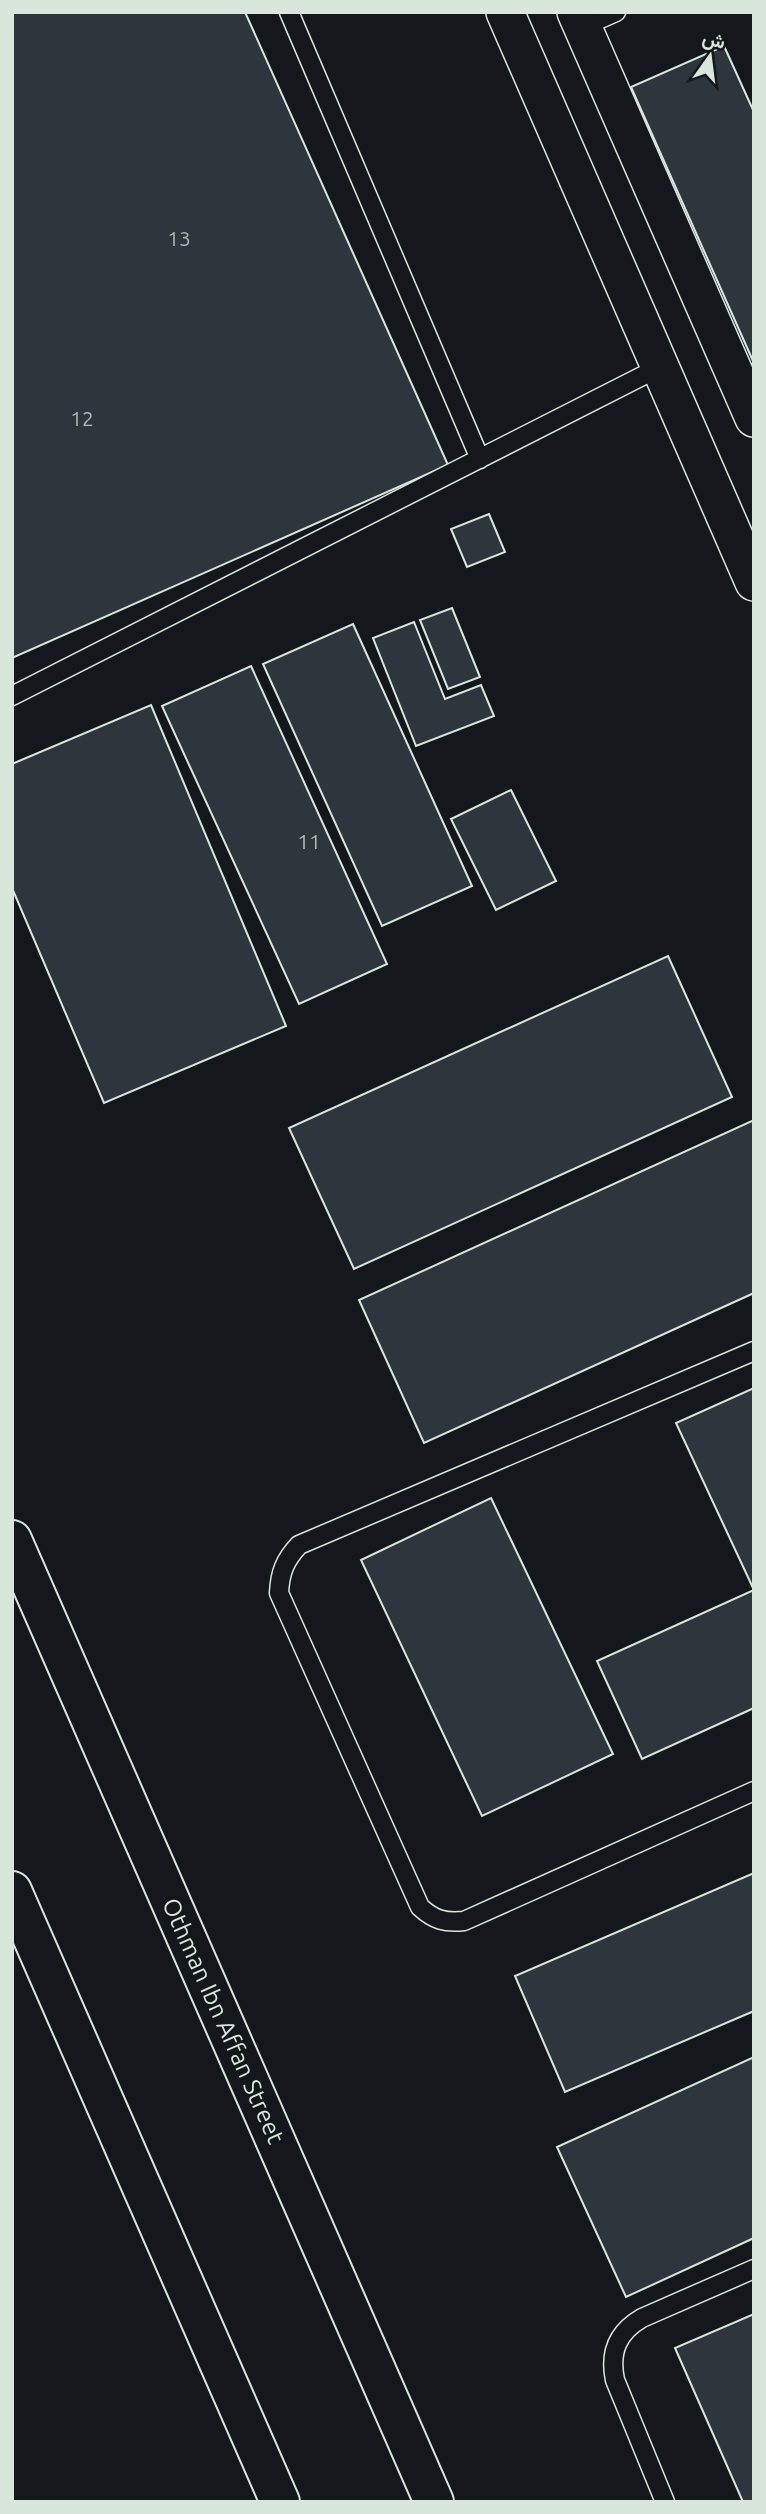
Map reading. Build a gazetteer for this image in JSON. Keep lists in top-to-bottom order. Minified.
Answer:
{"streets":{"main road":["Othman Ibn Affan Street"]},"house_numbers":["13","12","11"],"north":"top"}
